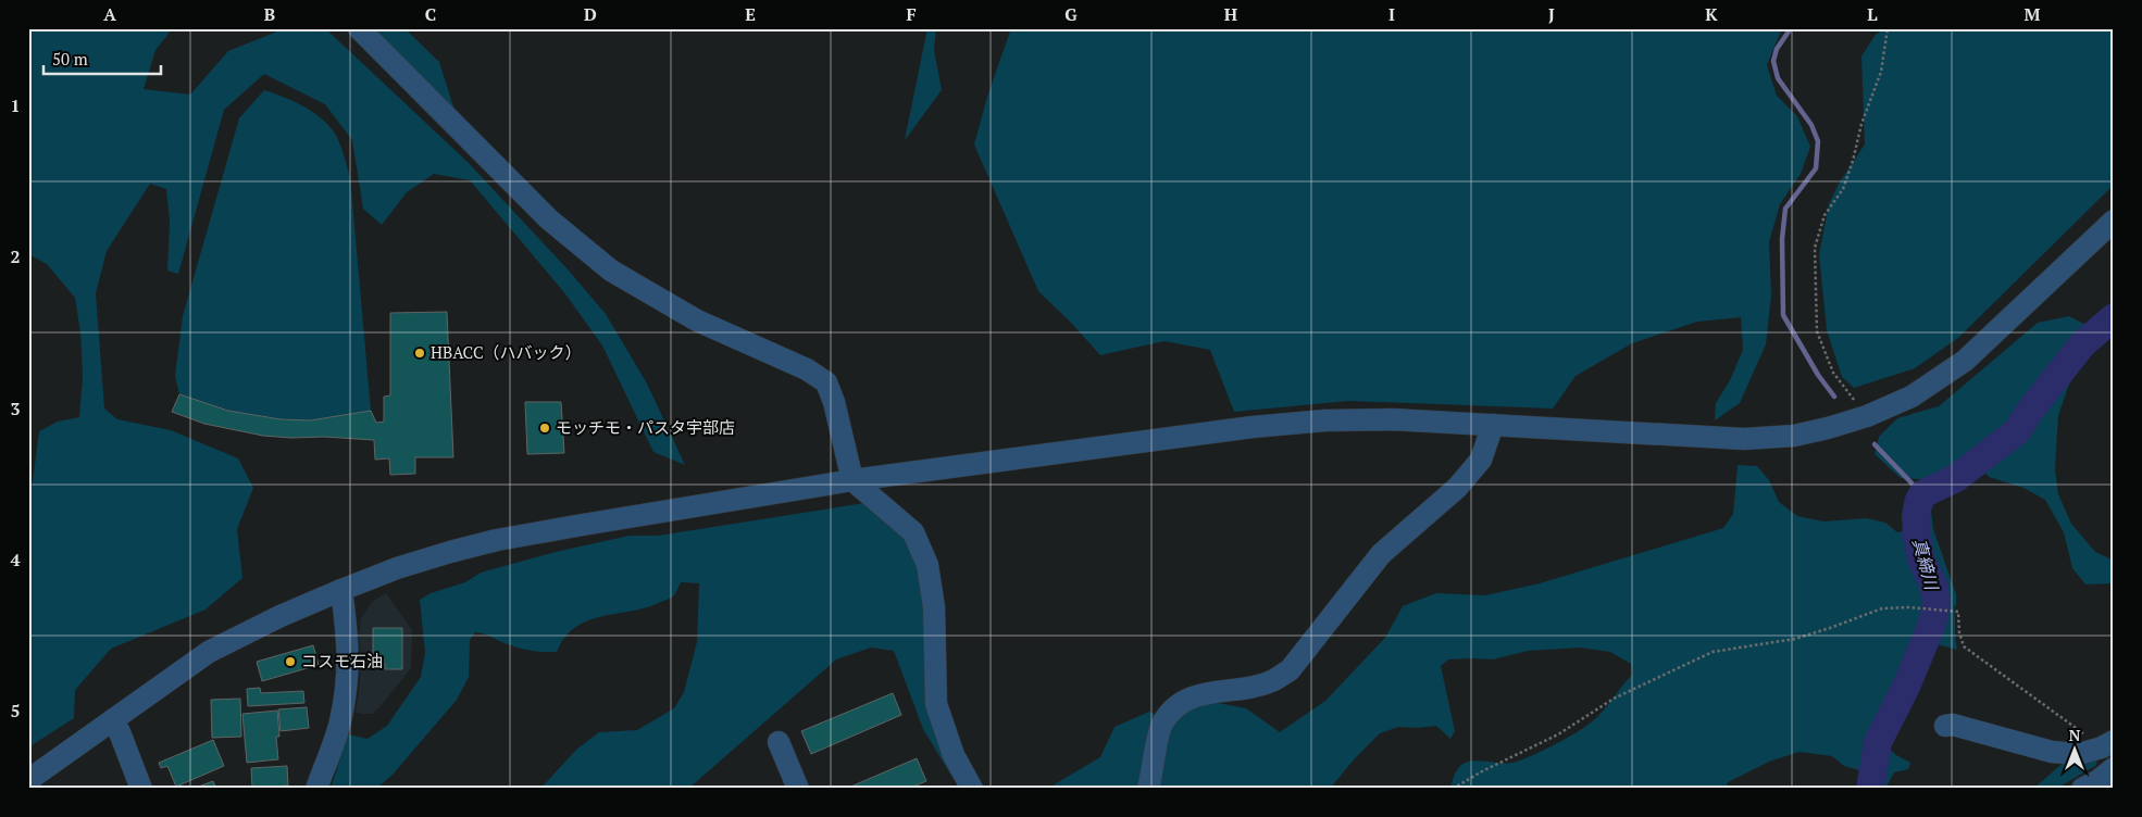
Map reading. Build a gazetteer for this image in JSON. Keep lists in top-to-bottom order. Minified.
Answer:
{"water":["真締川"],"places":["HBACC（ハバック）","モッチモ・パスタ宇部店","コスモ石油"],"scale_bar":"50 m","north":"top","grid":{"columns":["A","B","C","D","E","F","G","H","I","J","K","L","M"],"rows":["1","2","3","4","5"]}}
